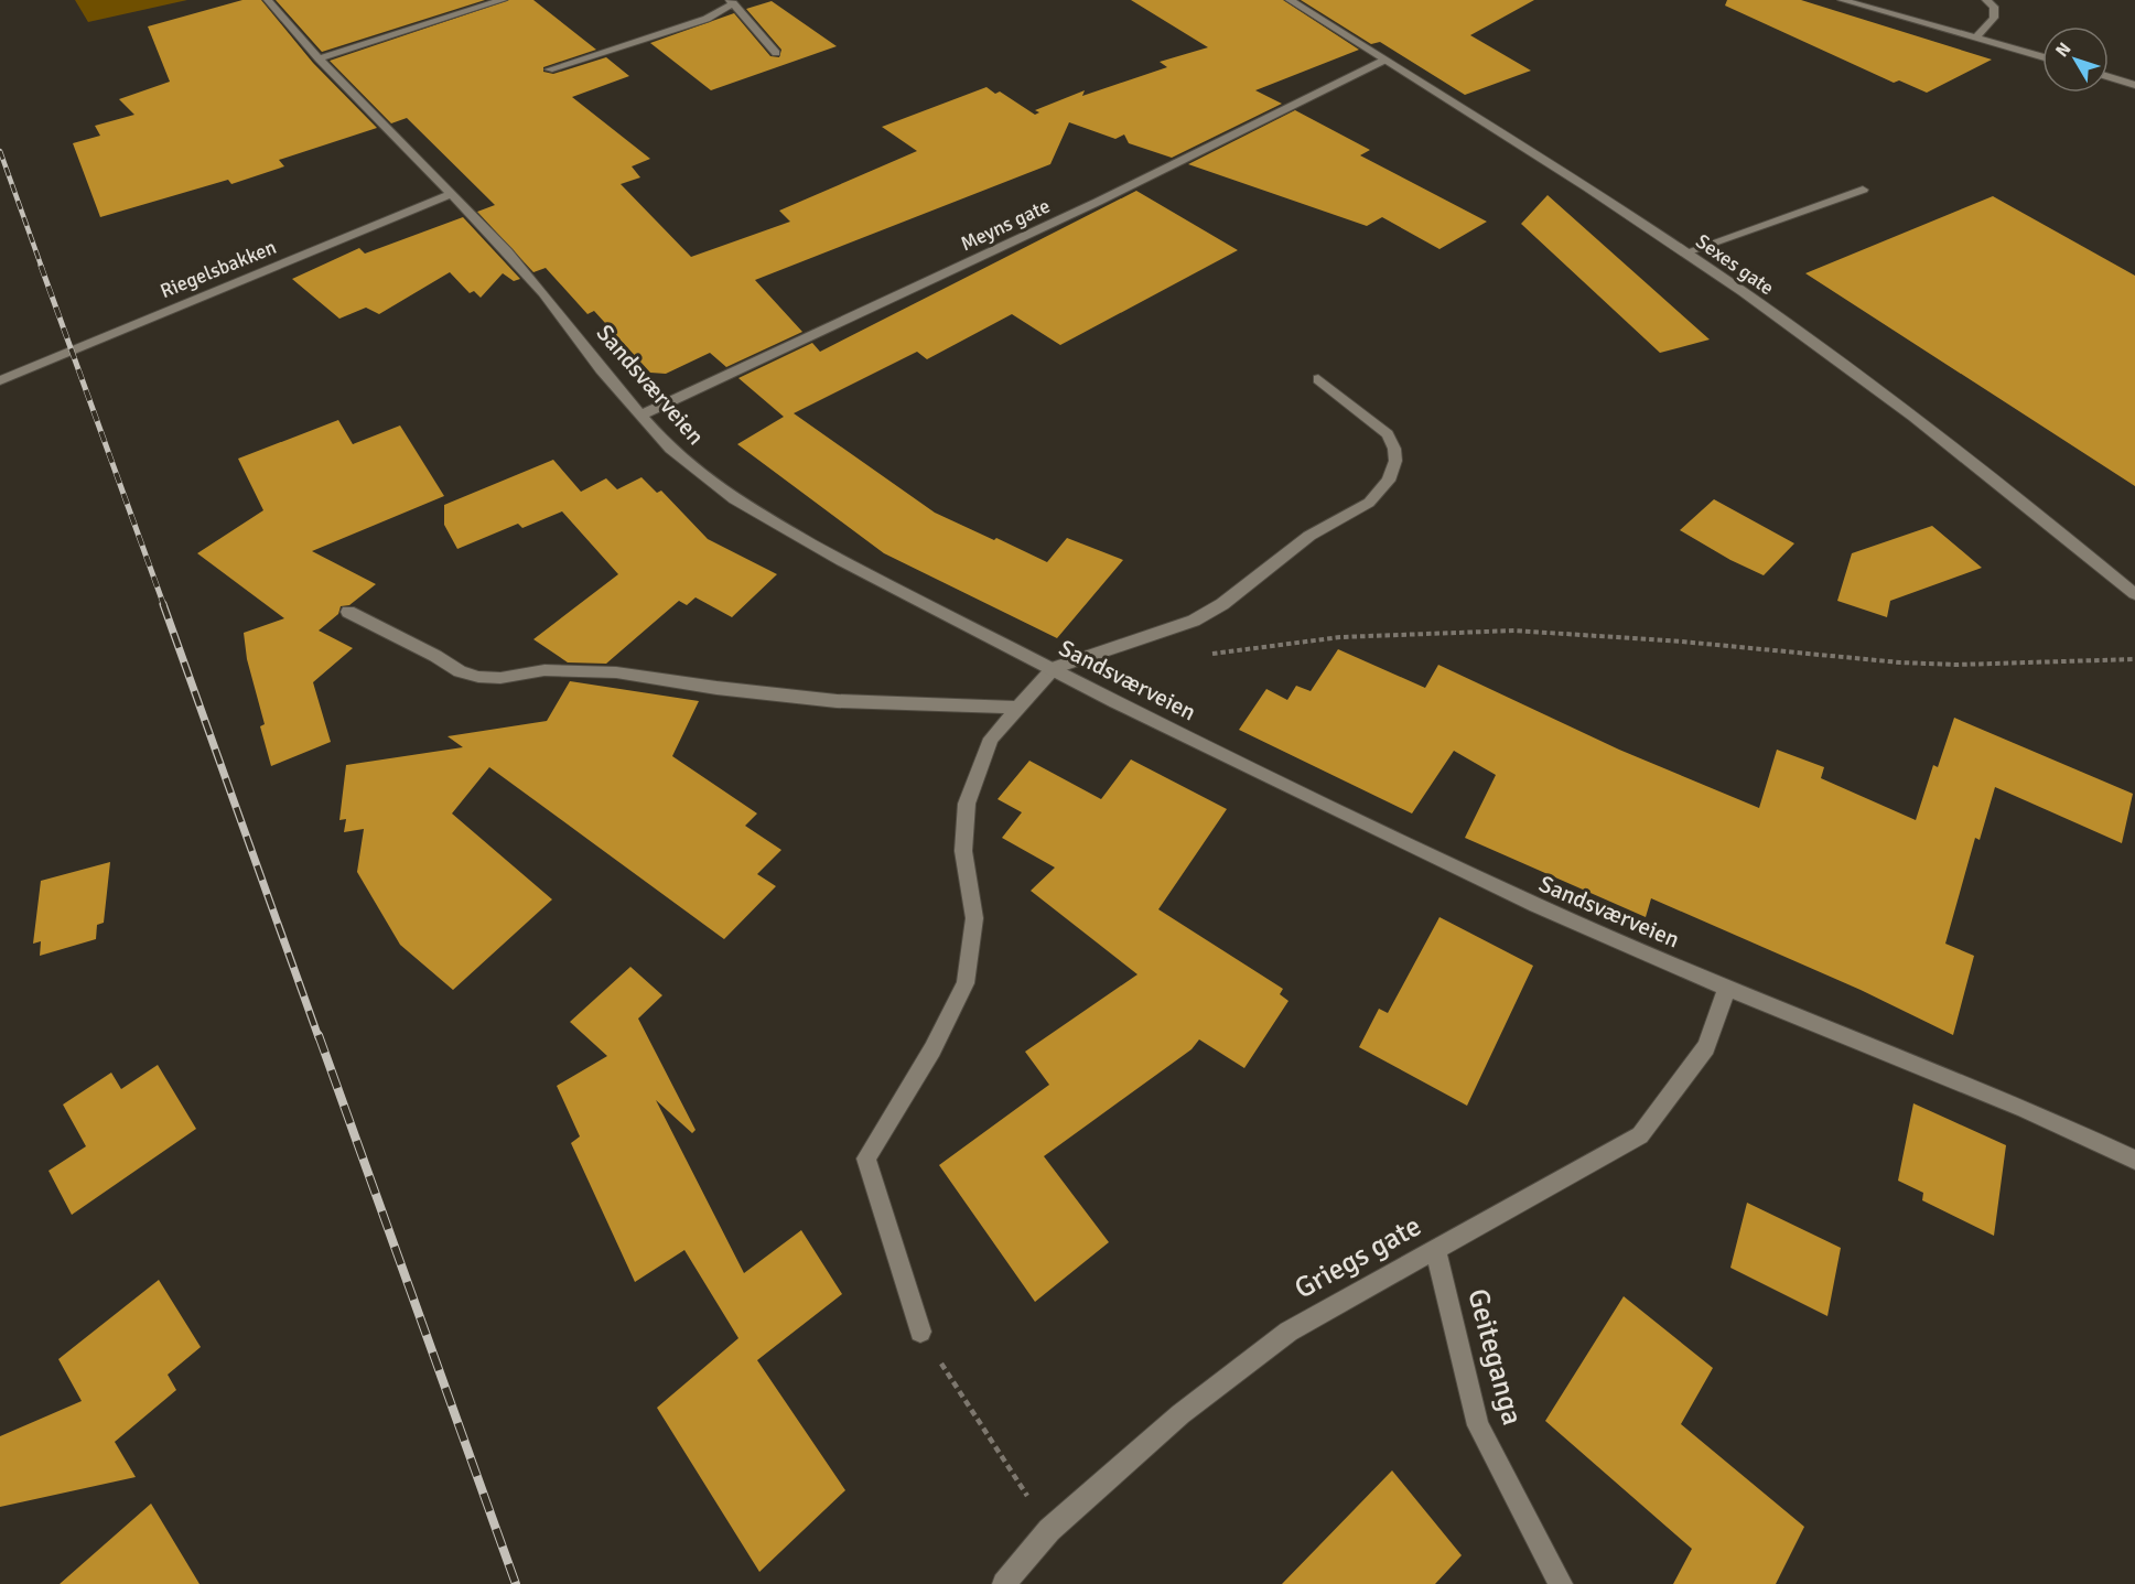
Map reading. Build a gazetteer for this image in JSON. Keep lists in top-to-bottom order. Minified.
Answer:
{"streets":{"street":["Meyns gate","Sexes gate","Riegelsbakken","Sandsværveien","Griegs gate","Geiteganga"]},"crossings":[["Meyns gate","Sexes gate"],["Meyns gate","Sandsværveien"],["Riegelsbakken","Sandsværveien"],["Sandsværveien","Griegs gate"],["Griegs gate","Geiteganga"]],"north":"top left"}
